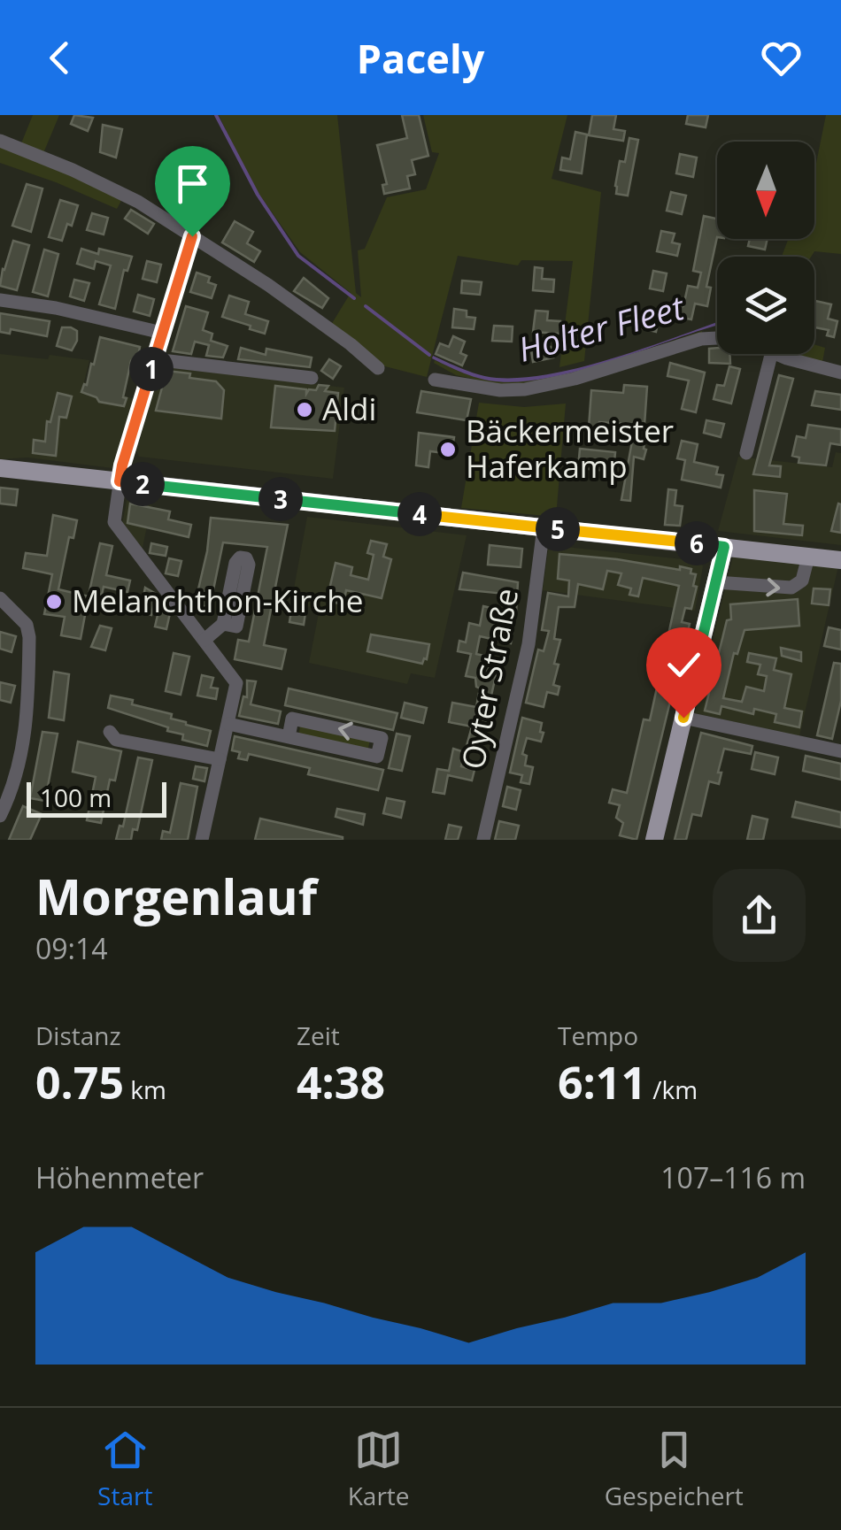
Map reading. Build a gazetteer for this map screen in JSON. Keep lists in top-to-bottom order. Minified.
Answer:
{"streets":{"street":["Oyter Straße"]},"water":["Holter Fleet"],"places":["Aldi","Bäckermeister Haferkamp","Melanchthon-Kirche"],"scale_bar":"100 m","north":"bottom","page":{"header":"Pacely","pins":["1","2","3","4","5","6"],"scale":"100 m","heading":["Morgenlauf","09:14"],"stats":[["Distanz","0.75 km"],["Zeit","4:38"],["Tempo","6:11 /km"]],"chart":["Höhenmeter","107–116 m"],"tabs":["Start","Karte","Gespeichert"]}}
